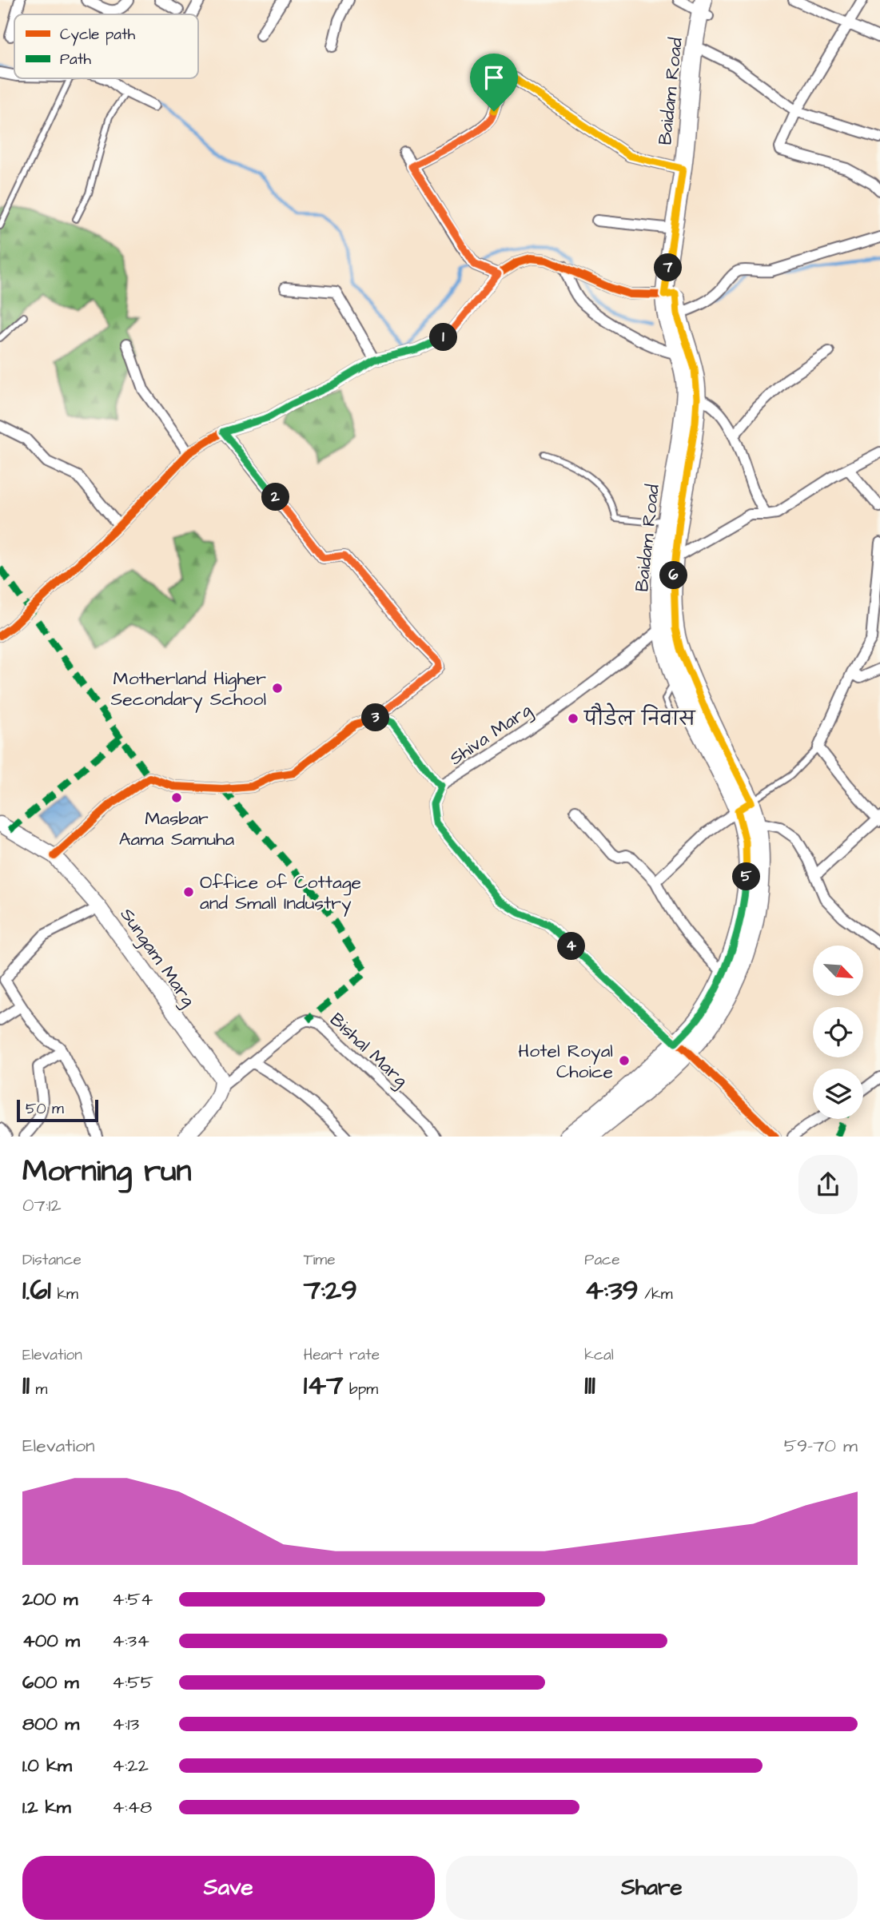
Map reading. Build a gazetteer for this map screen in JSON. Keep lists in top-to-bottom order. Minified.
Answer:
{"streets":{"main road":["Baidam Road","Sungam Marg"],"street":["Shiva Marg","Bishal Marg"]},"crossings":[["Baidam Road","Shiva Marg"],["Sungam Marg","Bishal Marg"]],"places":["Motherland Higher Secondary School","पौडेल निवास","Masbar Aama Samuha","Office of Cottage and Small Industry","Hotel Royal Choice"],"legend":["Cycle path","Path"],"scale_bar":"50 m","north":"bottom right","page":{"pins":["7","1","2","6","3","5","4"],"scale":"50 m","heading":["Morning run","07:12"],"stats":[["Distance","1.61 km"],["Time","7:29"],["Pace","4:39 /km"],["Elevation","11 m"],["Heart rate","147 bpm"],["kcal","111"]],"chart":["Elevation","59–70 m"],"list":[{"name":"200 m","note":"4:54"},{"name":"400 m","note":"4:34"},{"name":"600 m","note":"4:55"},{"name":"800 m","note":"4:13"},{"name":"1.0 km","note":"4:22"},{"name":"1.2 km","note":"4:48"}],"buttons":["Save","Share"]}}
